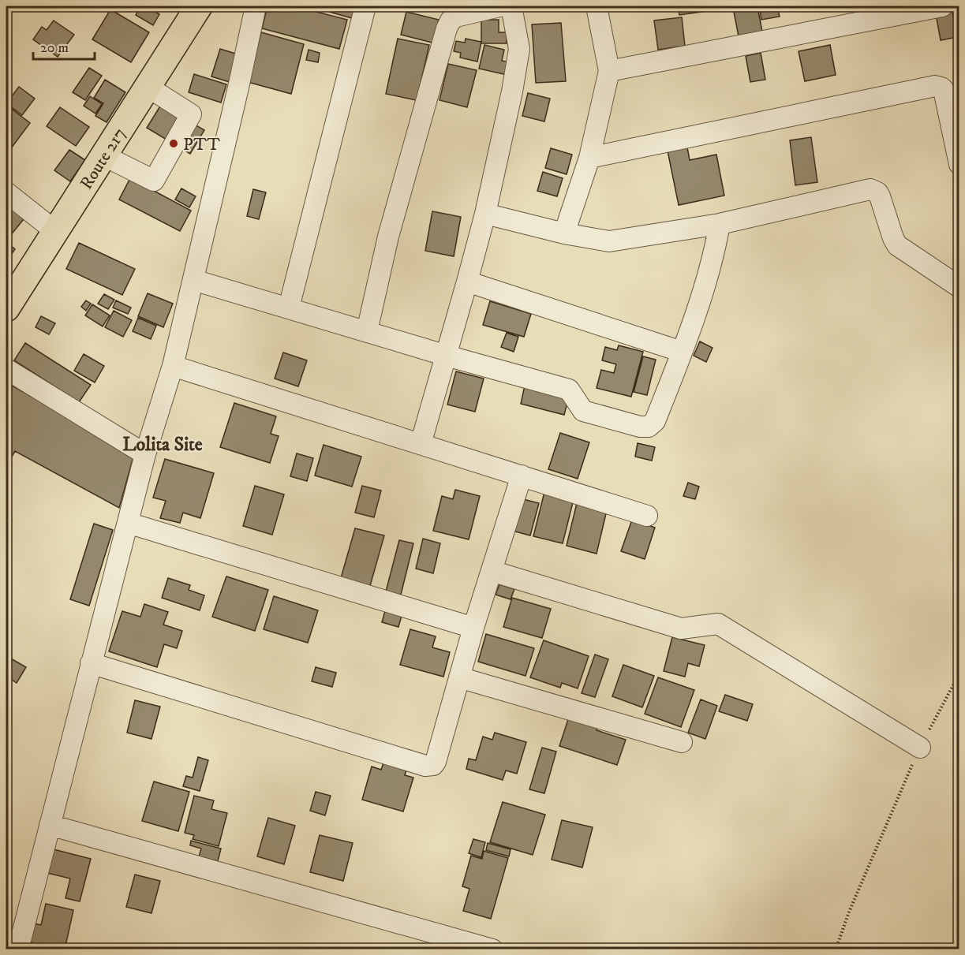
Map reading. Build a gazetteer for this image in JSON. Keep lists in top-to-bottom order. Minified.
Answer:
{"streets":{"main road":["Route 217"]},"districts":["Lolita Site"],"places":["PTT"],"scale_bar":"20 m"}
